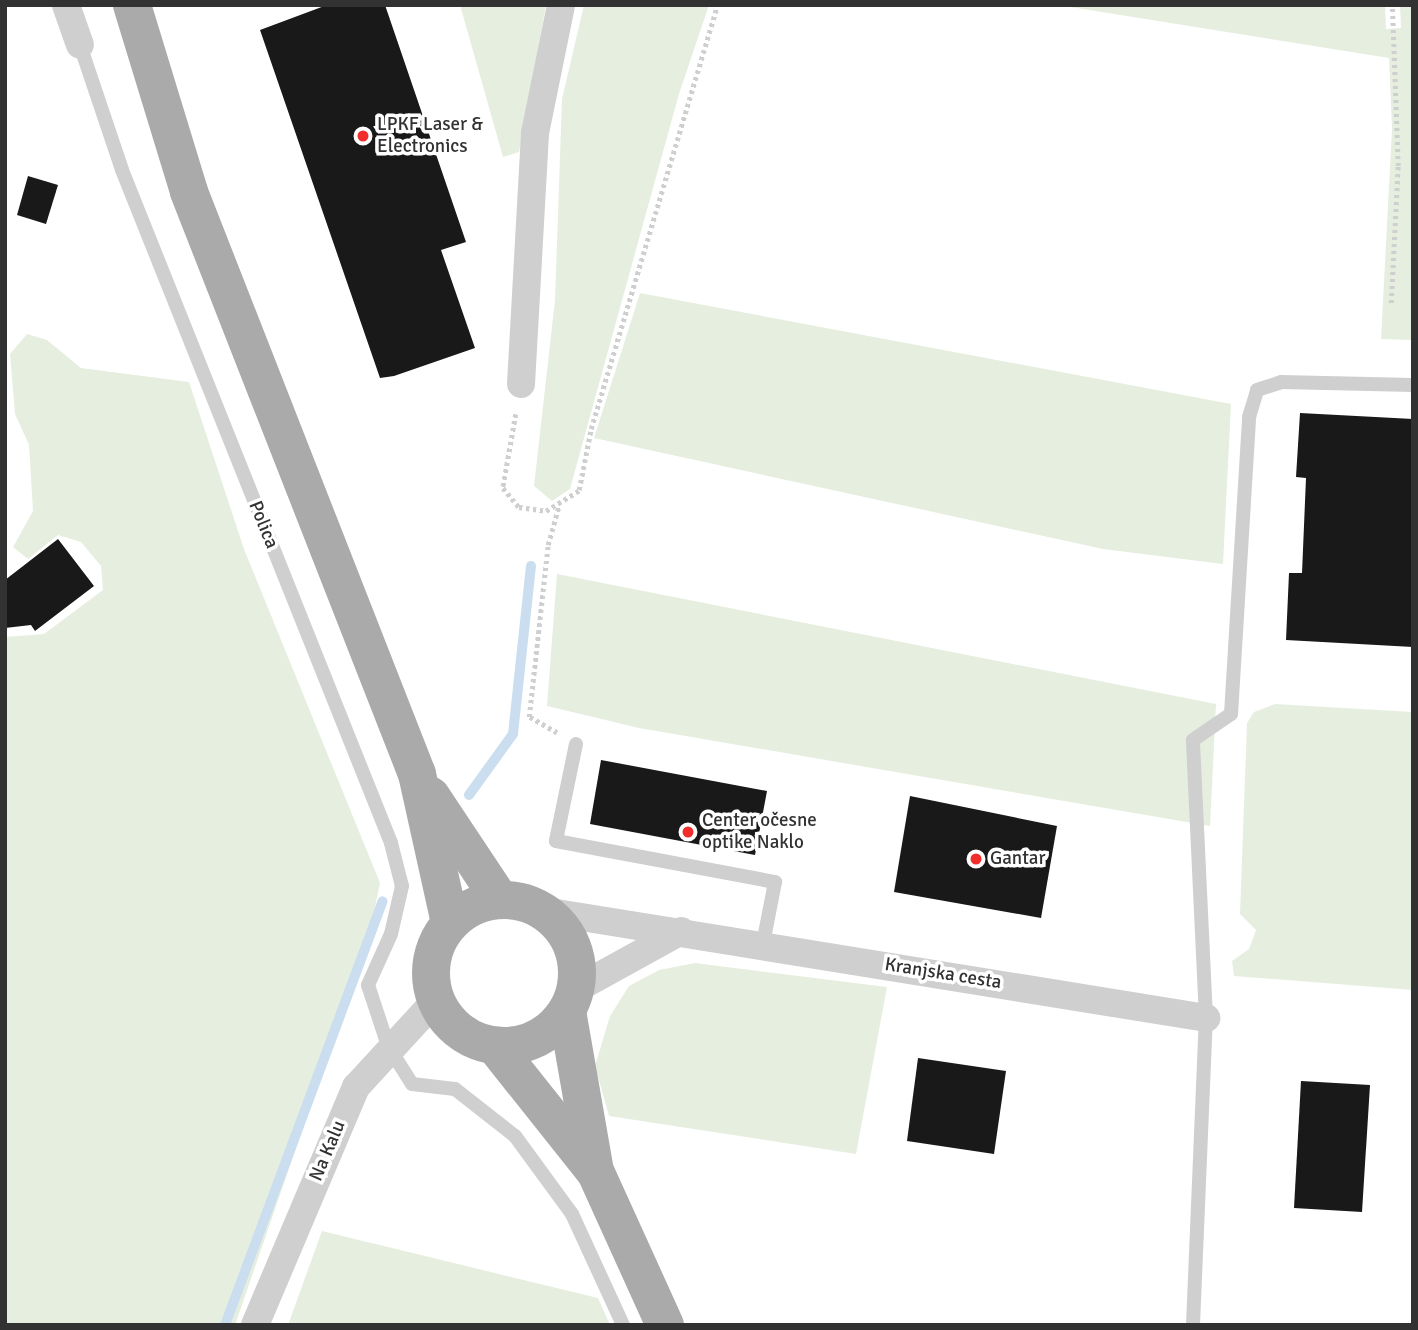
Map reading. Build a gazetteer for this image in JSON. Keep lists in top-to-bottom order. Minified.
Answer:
{"streets":{"street":["Polica","Kranjska cesta","Na Kalu"]},"crossings":[["Polica","Na Kalu"],["Kranjska cesta","Na Kalu"]],"places":["LPKF Laser & Electronics","Center očesne optike Naklo","Gantar"]}
